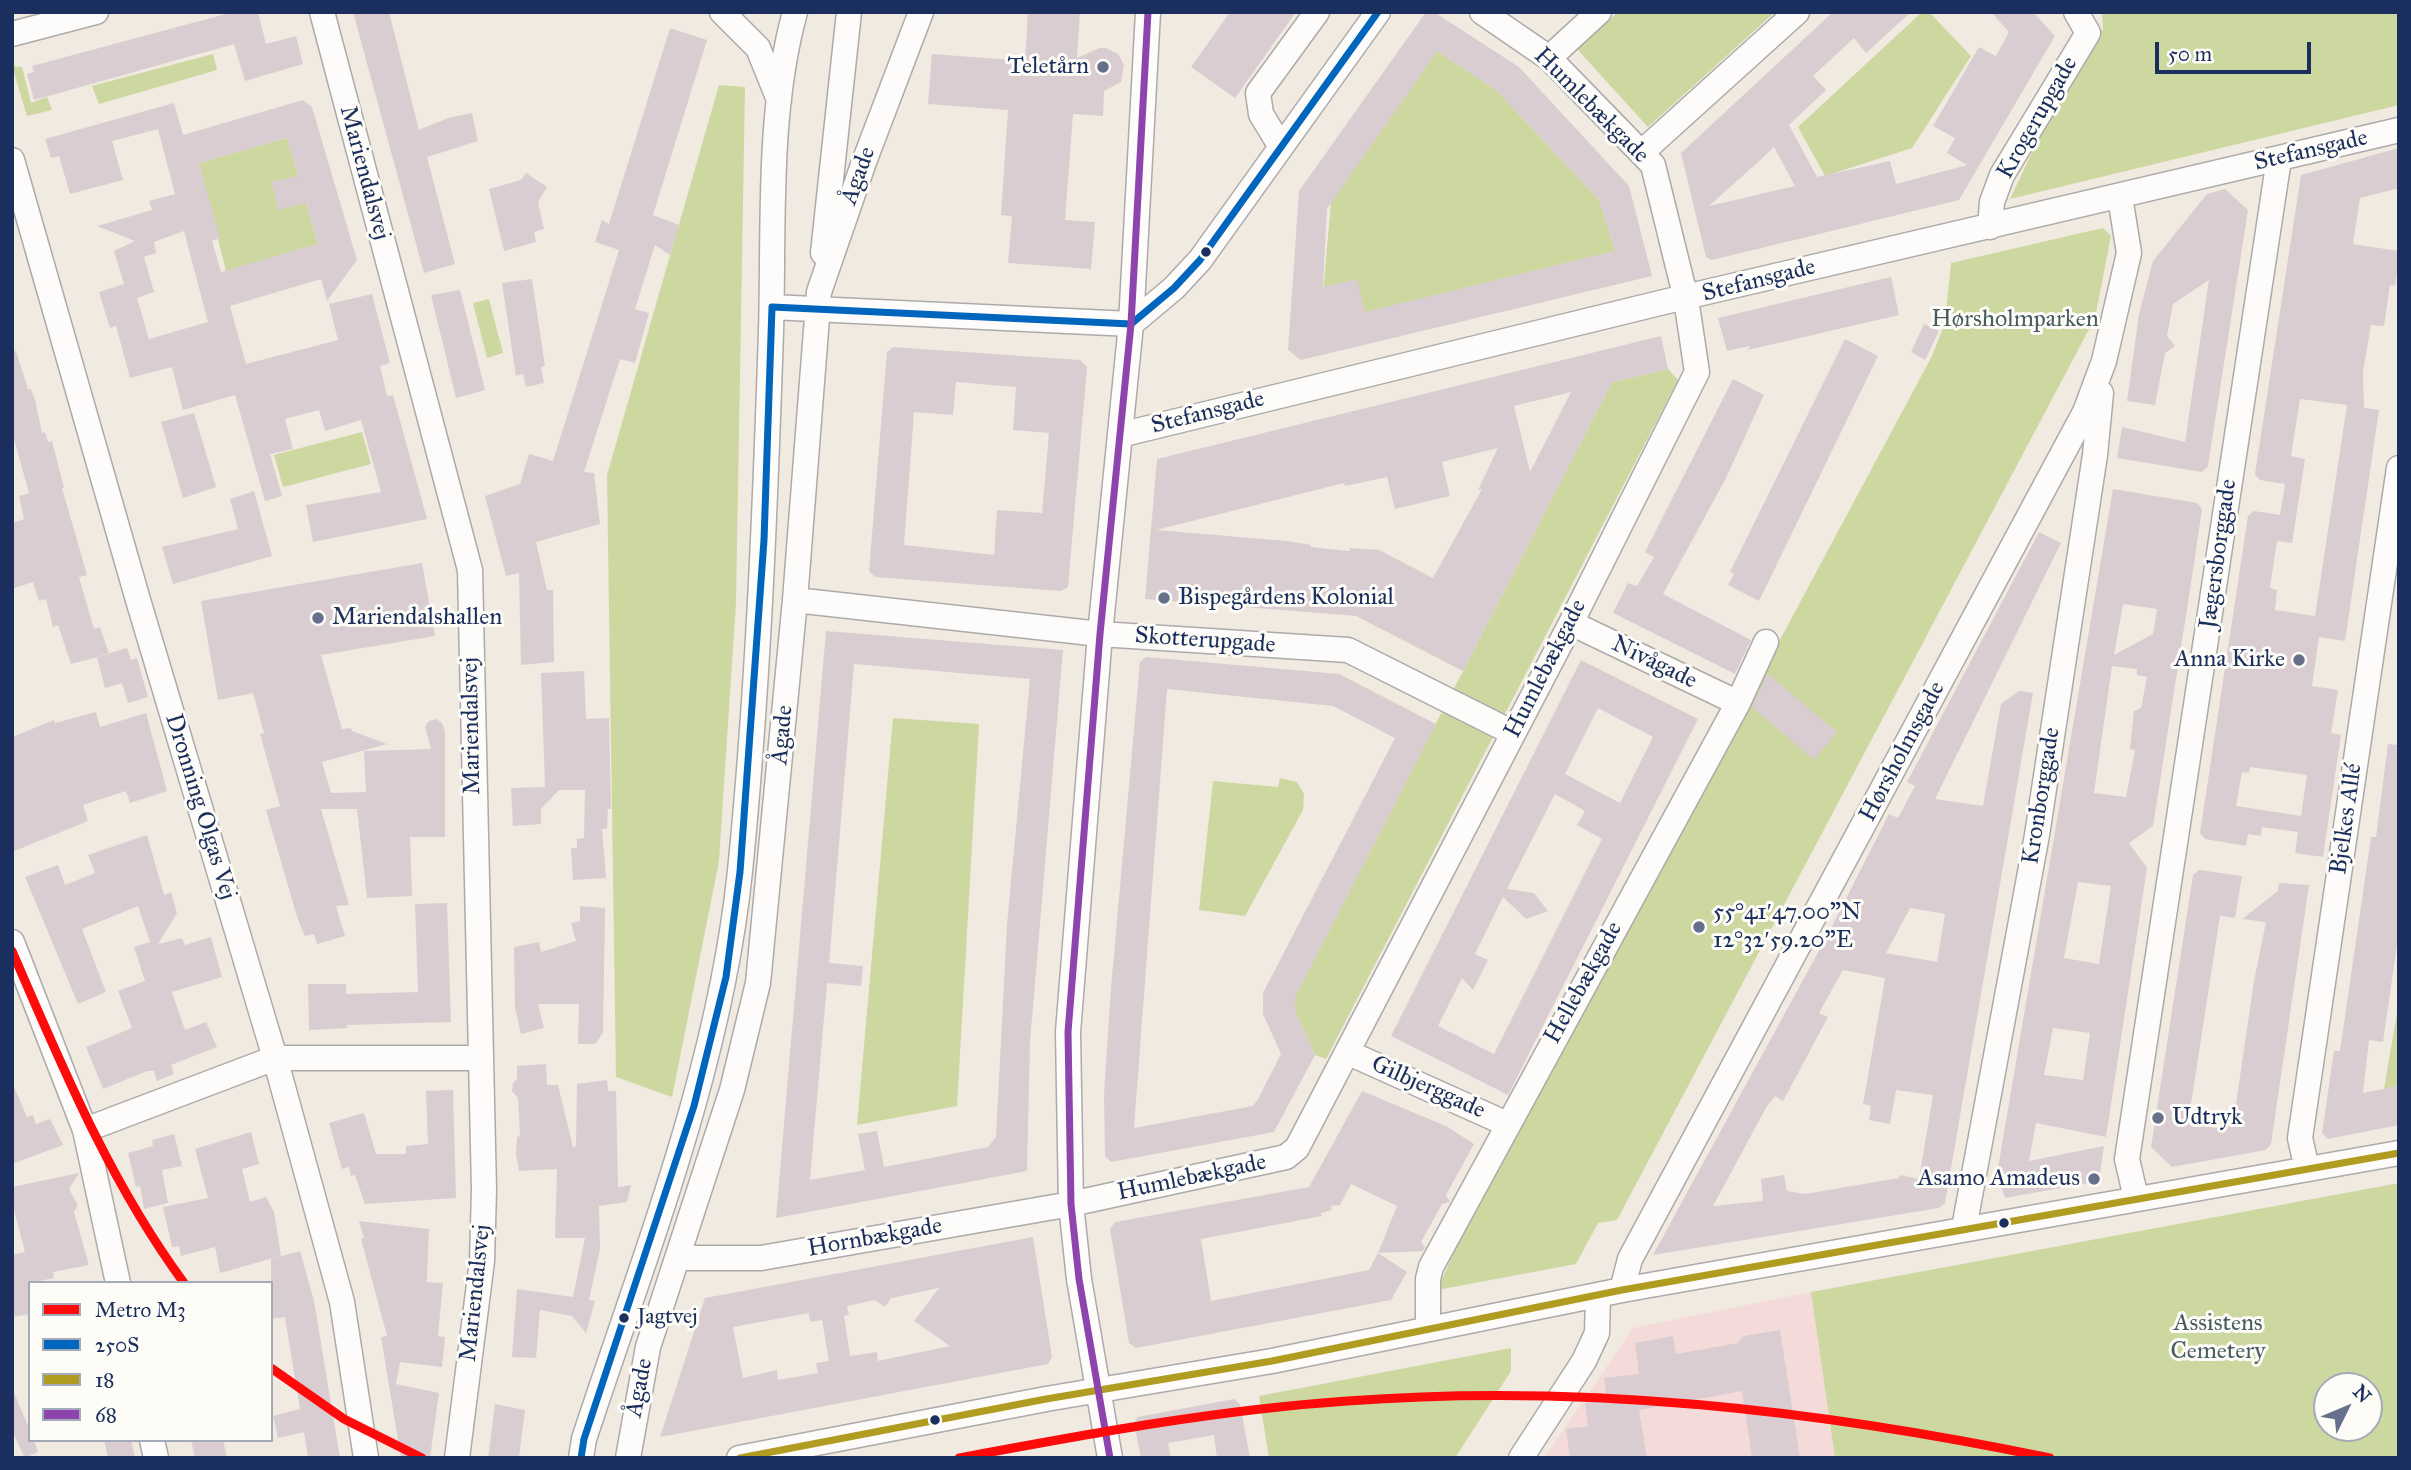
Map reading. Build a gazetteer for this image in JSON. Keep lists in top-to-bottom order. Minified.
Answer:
{"streets":{"street":["Humlebækgade","Krogerupgade","Stefansgade","Mariendalsvej","Ågade","Jægersborggade","Skotterupgade","Nivågade","Hørsholmsgade","Kronborggade","Dronning Olgas Vej","Bjelkes Allé","Hellebækgade","Gilbjerggade","Hornbækgade"]},"crossings":[["Humlebækgade","Stefansgade"],["Humlebækgade","Skotterupgade"],["Humlebækgade","Nivågade"],["Humlebækgade","Gilbjerggade"],["Humlebækgade","Hornbækgade"],["Krogerupgade","Stefansgade"],["Stefansgade","Jægersborggade"],["Stefansgade","Hørsholmsgade"],["Ågade","Skotterupgade"],["Ågade","Hornbækgade"],["Nivågade","Hellebækgade"],["Hørsholmsgade","Kronborggade"],["Hellebækgade","Gilbjerggade"]],"parks":["Hørsholmparken","Assistens Cemetery"],"places":["Teletårn","Bispegårdens Kolonial","Mariendalshallen","Anna Kirke","55°41′47.00\"N 12°32′59.20\"E","Udtryk","Asamo Amadeus","Jagtvej"],"lines":["transit line 250S","transit line 68","metro line M3","transit line 18"],"legend":["Metro M3","250S","18","68"],"scale_bar":"50 m","north":"top right"}
